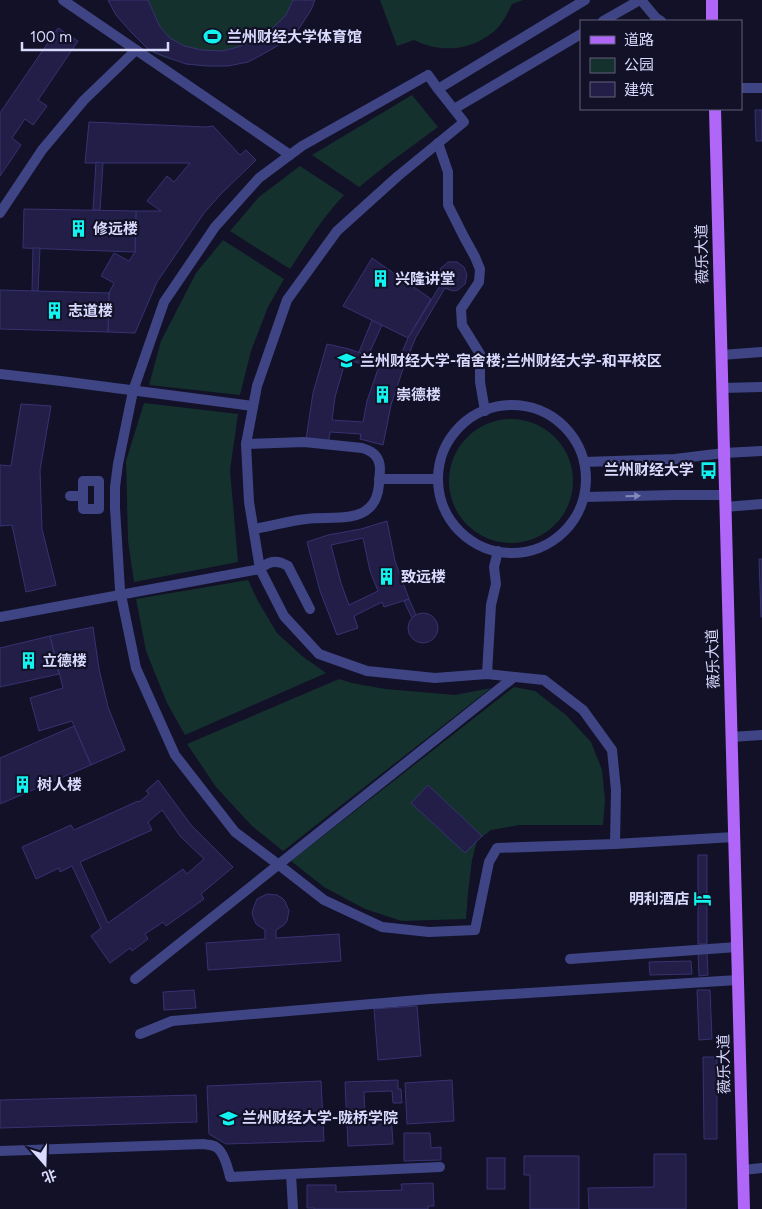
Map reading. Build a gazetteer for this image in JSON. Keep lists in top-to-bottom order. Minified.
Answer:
{"streets":{"main road":["薇乐大道"]},"places":{"sports":["兰州财经大学体育馆"],"building":["修远楼","兴隆讲堂","志道楼","崇德楼","致远楼","立德楼","树人楼"],"school or university":["兰州财经大学-宿舍楼;兰州财经大学-和平校区","兰州财经大学-陇桥学院"],"bus stop":["兰州财经大学"],"hotel":["明利酒店"]},"legend":["道路","公园","建筑"],"scale_bar":"100 m","north":"bottom"}
